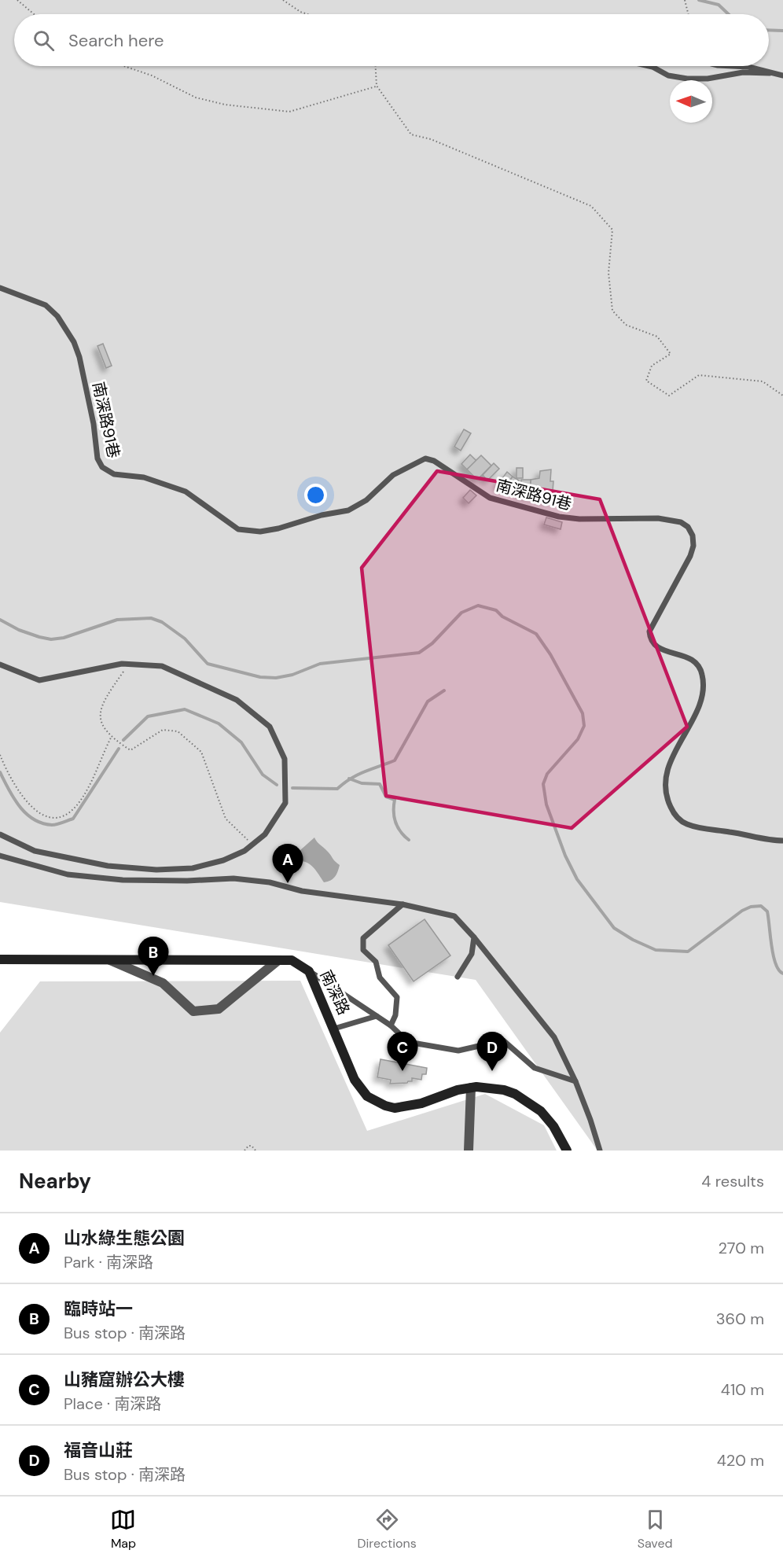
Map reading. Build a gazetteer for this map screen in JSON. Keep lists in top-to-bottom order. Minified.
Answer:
{"streets":{"main road":["南深路"],"lane":["南深路91巷"]},"north":"left","page":{"search":"Search here","pins":["A","B","C","D"],"heading":["Nearby","4 results"],"list":[{"mark":"A","name":"山水綠生態公園","note":"Park · 南深路","value":"270 m"},{"mark":"B","name":"臨時站一","note":"Bus stop · 南深路","value":"360 m"},{"mark":"C","name":"山豬窟辦公大樓","note":"Place · 南深路","value":"410 m"},{"mark":"D","name":"福音山莊","note":"Bus stop · 南深路","value":"420 m"}],"nav":["Map","Directions","Saved"]}}
